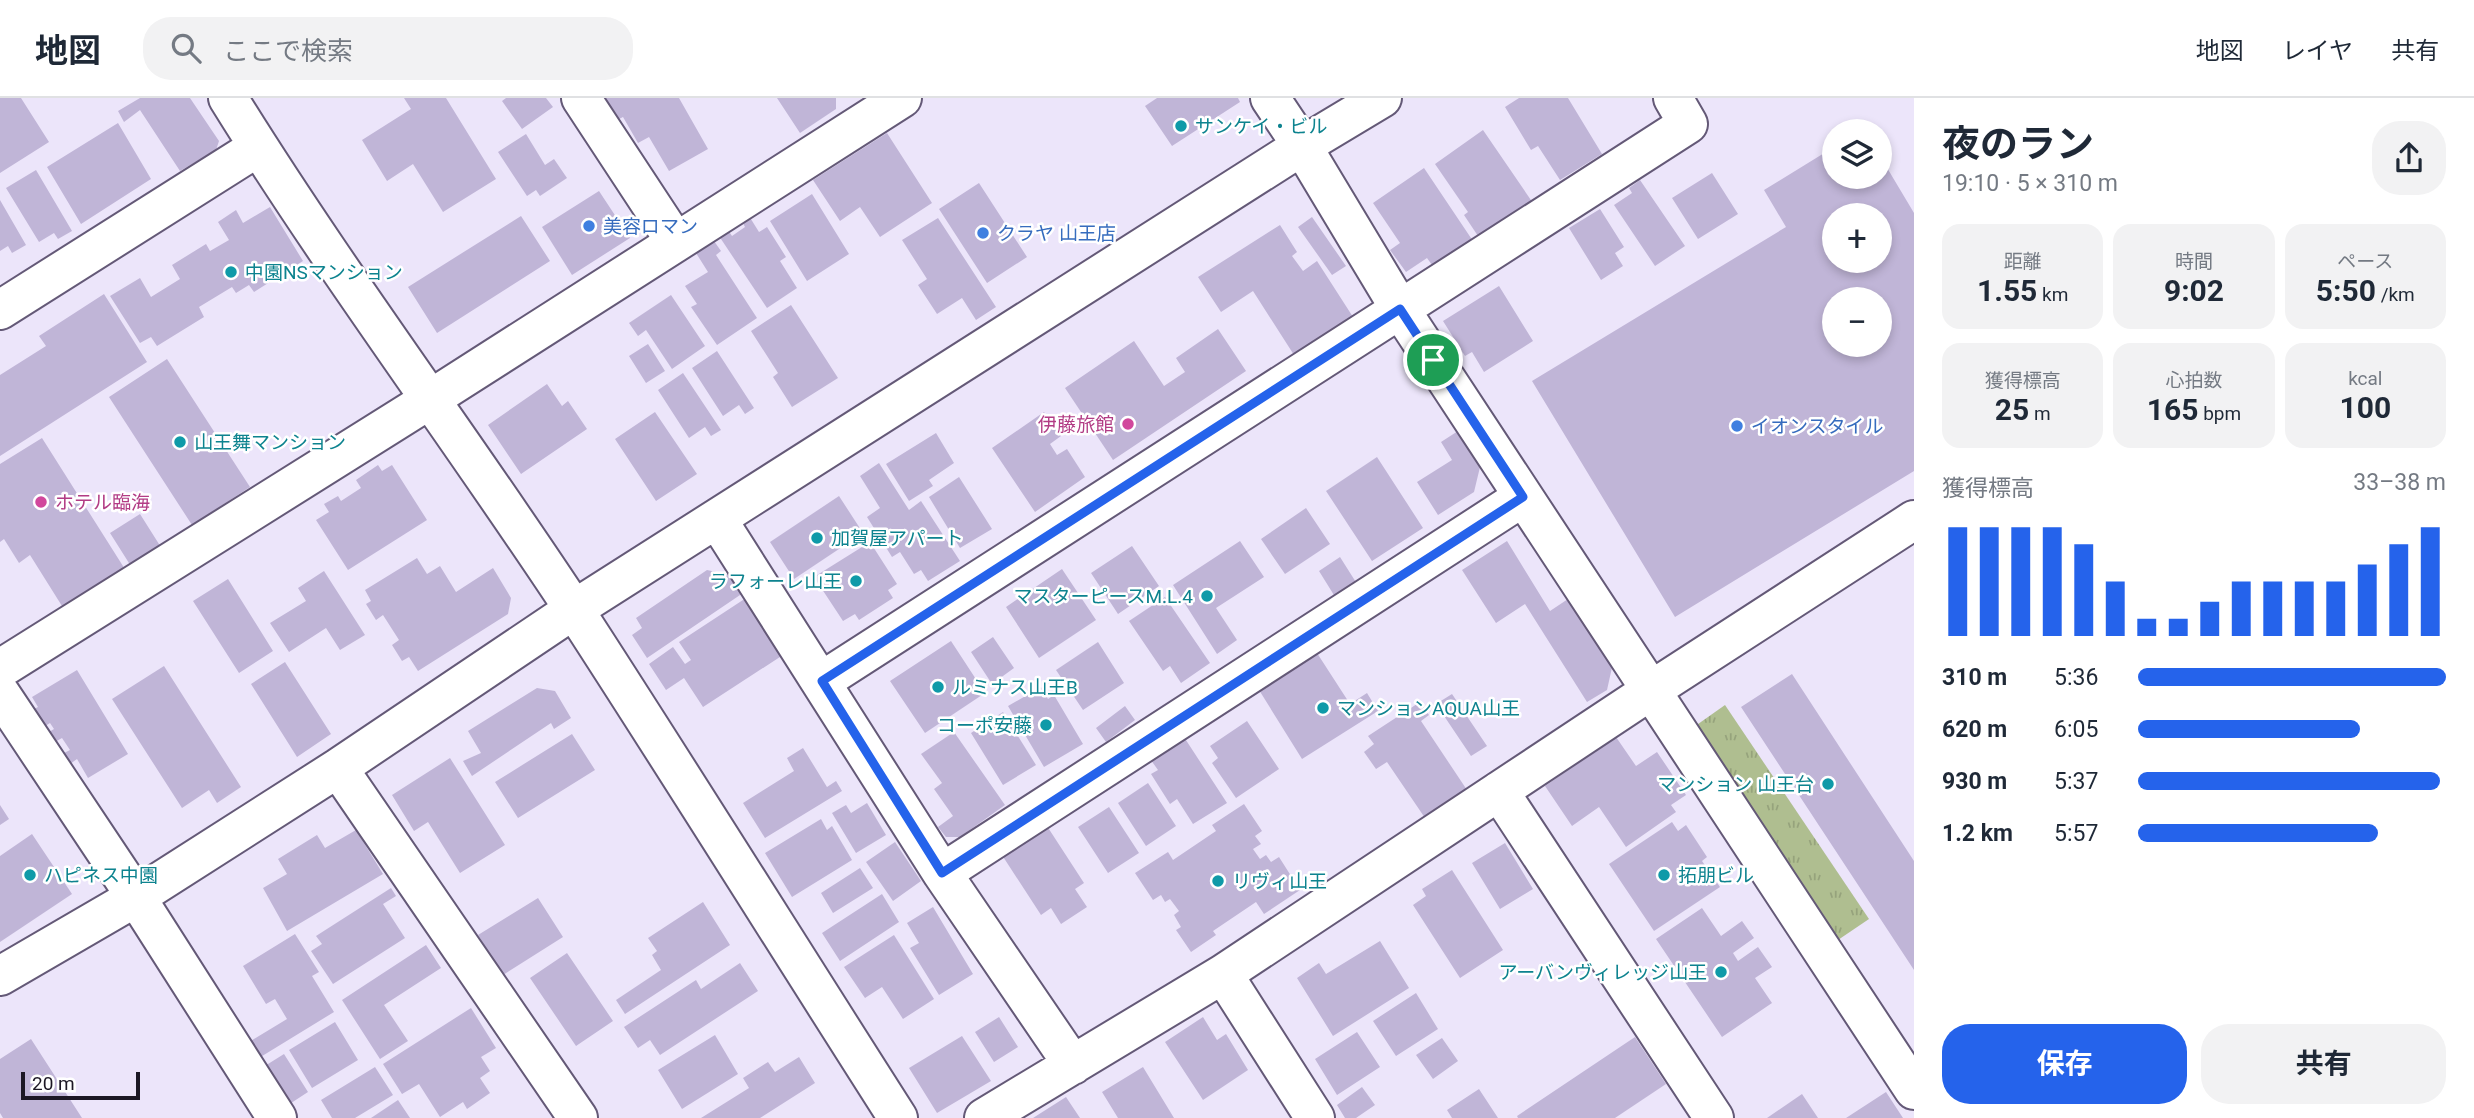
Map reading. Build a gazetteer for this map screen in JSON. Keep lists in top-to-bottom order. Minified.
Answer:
{"places":["サンケイ・ビル","美容ロマン","クラヤ 山王店","中園NSマンション","伊藤旅館","イオンスタイル","山王舞マンション","ホテル臨海","加賀屋アパート","ラフォーレ山王","マスターピースM.L.4","ルミナス山王B","マンションAQUA山王","コーポ安藤","マンション 山王台","ハピネス中園","拓朋ビル","リヴィ山王","アーバンヴィレッジ山王"],"scale_bar":"20 m","page":{"header":"地図","search":"ここで検索","nav":["地図","レイヤ","共有"],"heading":["夜のラン","19:10 · 5 × 310 m"],"map_buttons":["+","−"],"stats":[["距離","1.55 km"],["時間","9:02"],["ペース","5:50 /km"],["獲得標高","25 m"],["心拍数","165 bpm"],["kcal","100"]],"chart":["獲得標高","33–38 m"],"list":[{"name":"310 m","note":"5:36"},{"name":"620 m","note":"6:05"},{"name":"930 m","note":"5:37"},{"name":"1.2 km","note":"5:57"}],"buttons":["保存","共有"],"scale":"20 m"}}
